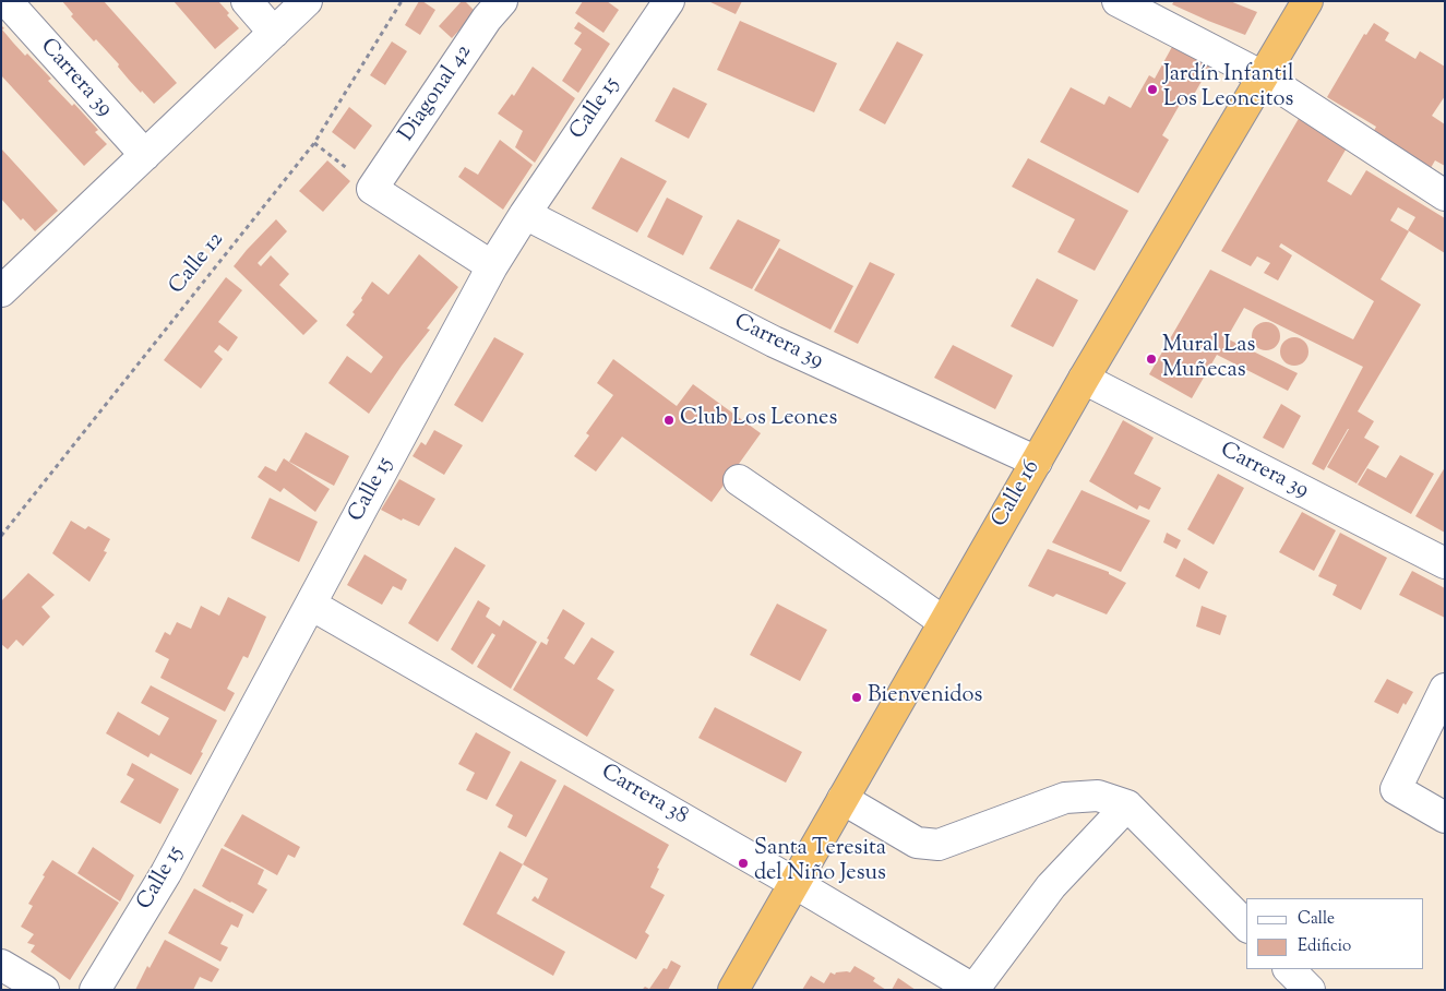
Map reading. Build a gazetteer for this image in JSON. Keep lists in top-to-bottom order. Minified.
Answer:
{"streets":{"highway":["Calle 16"],"street":["Carrera 39","Diagonal 42","Calle 15","Carrera 38"],"path":["Calle 12"]},"crossings":[["Carrera 39","Calle 15"],["Carrera 39","Calle 16"],["Calle 15","Carrera 38"],["Calle 16","Carrera 38"]],"places":["Jardín Infantil Los Leoncitos","Mural Las Muñecas","Club Los Leones","Bienvenidos","Santa Teresita del Niño Jesus"],"legend":["Calle","Edificio"]}
